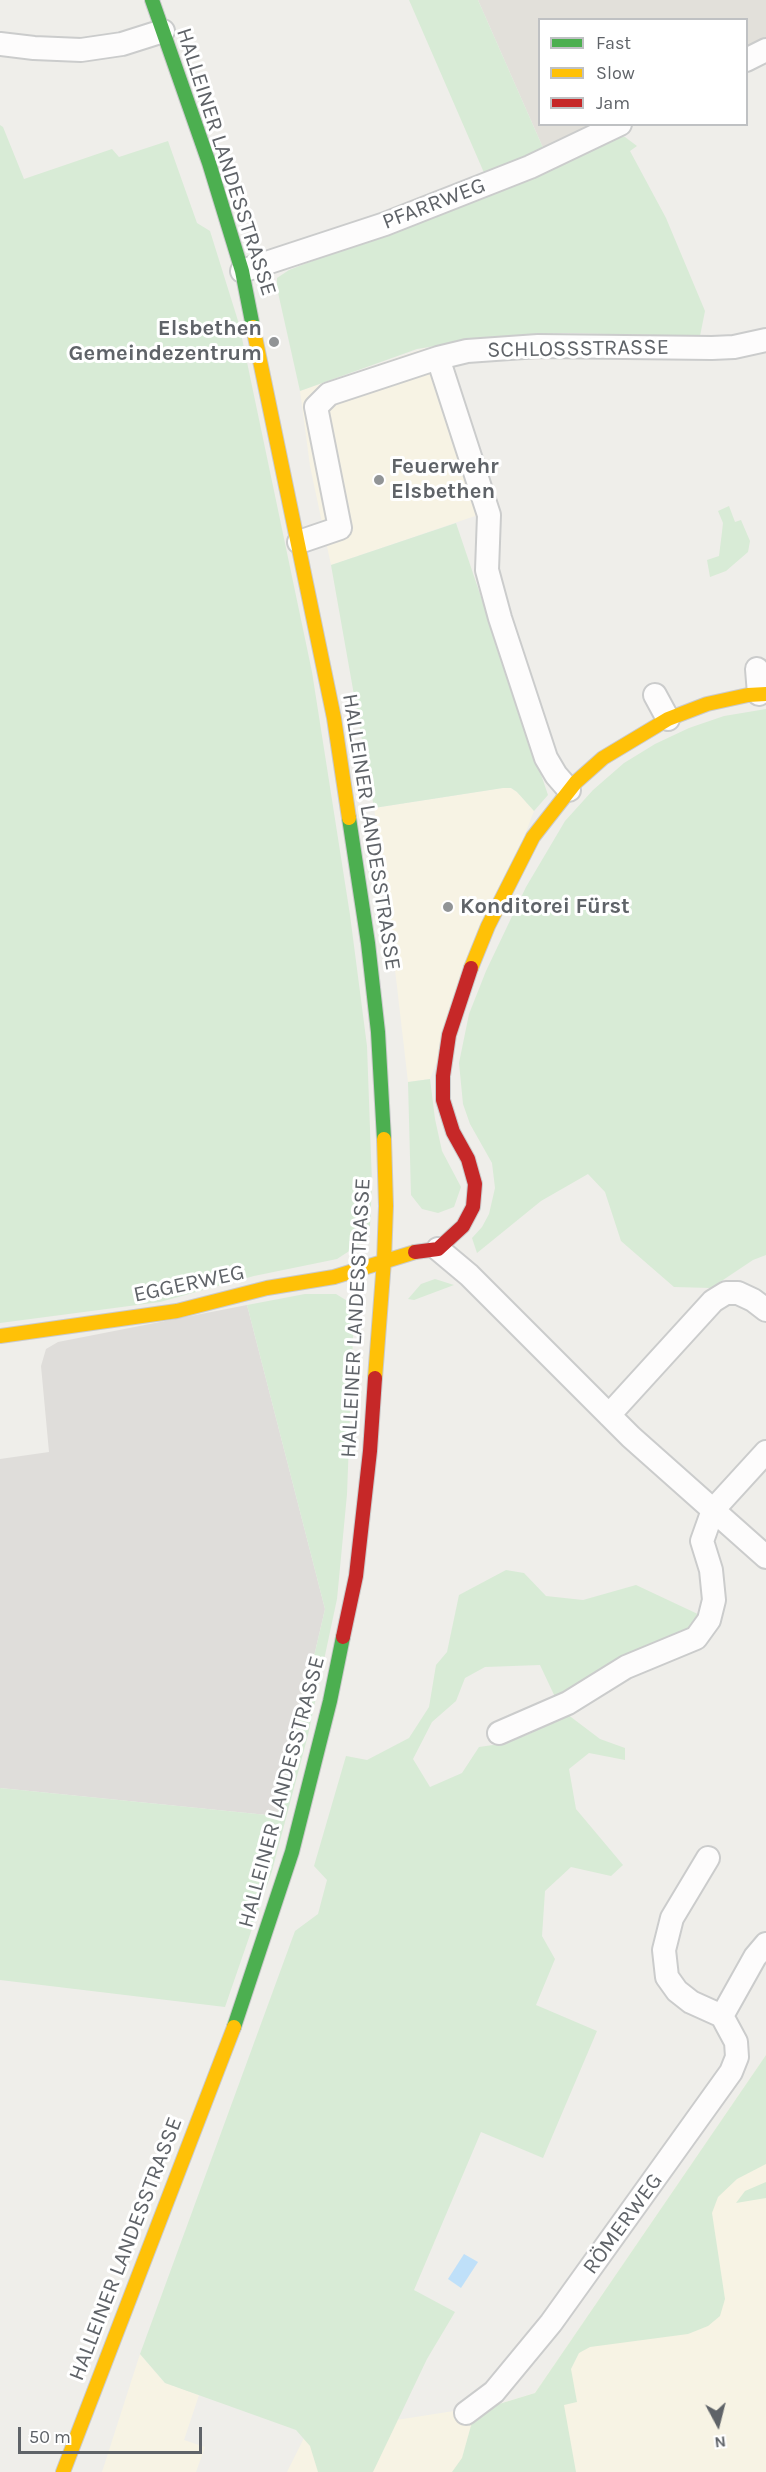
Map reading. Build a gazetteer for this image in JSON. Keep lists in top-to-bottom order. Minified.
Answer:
{"streets":{"main road":["HALLEINER LANDESSTRASSE","EGGERWEG"],"street":["PFARRWEG","SCHLOSSSTRASSE","RÖMERWEG"]},"crossings":[["HALLEINER LANDESSTRASSE","PFARRWEG"],["HALLEINER LANDESSTRASSE","SCHLOSSSTRASSE"],["HALLEINER LANDESSTRASSE","EGGERWEG"]],"places":["Elsbethen Gemeindezentrum","Feuerwehr Elsbethen","Konditorei Fürst"],"legend":["Fast","Slow","Jam"],"scale_bar":"50 m","north":"bottom"}
